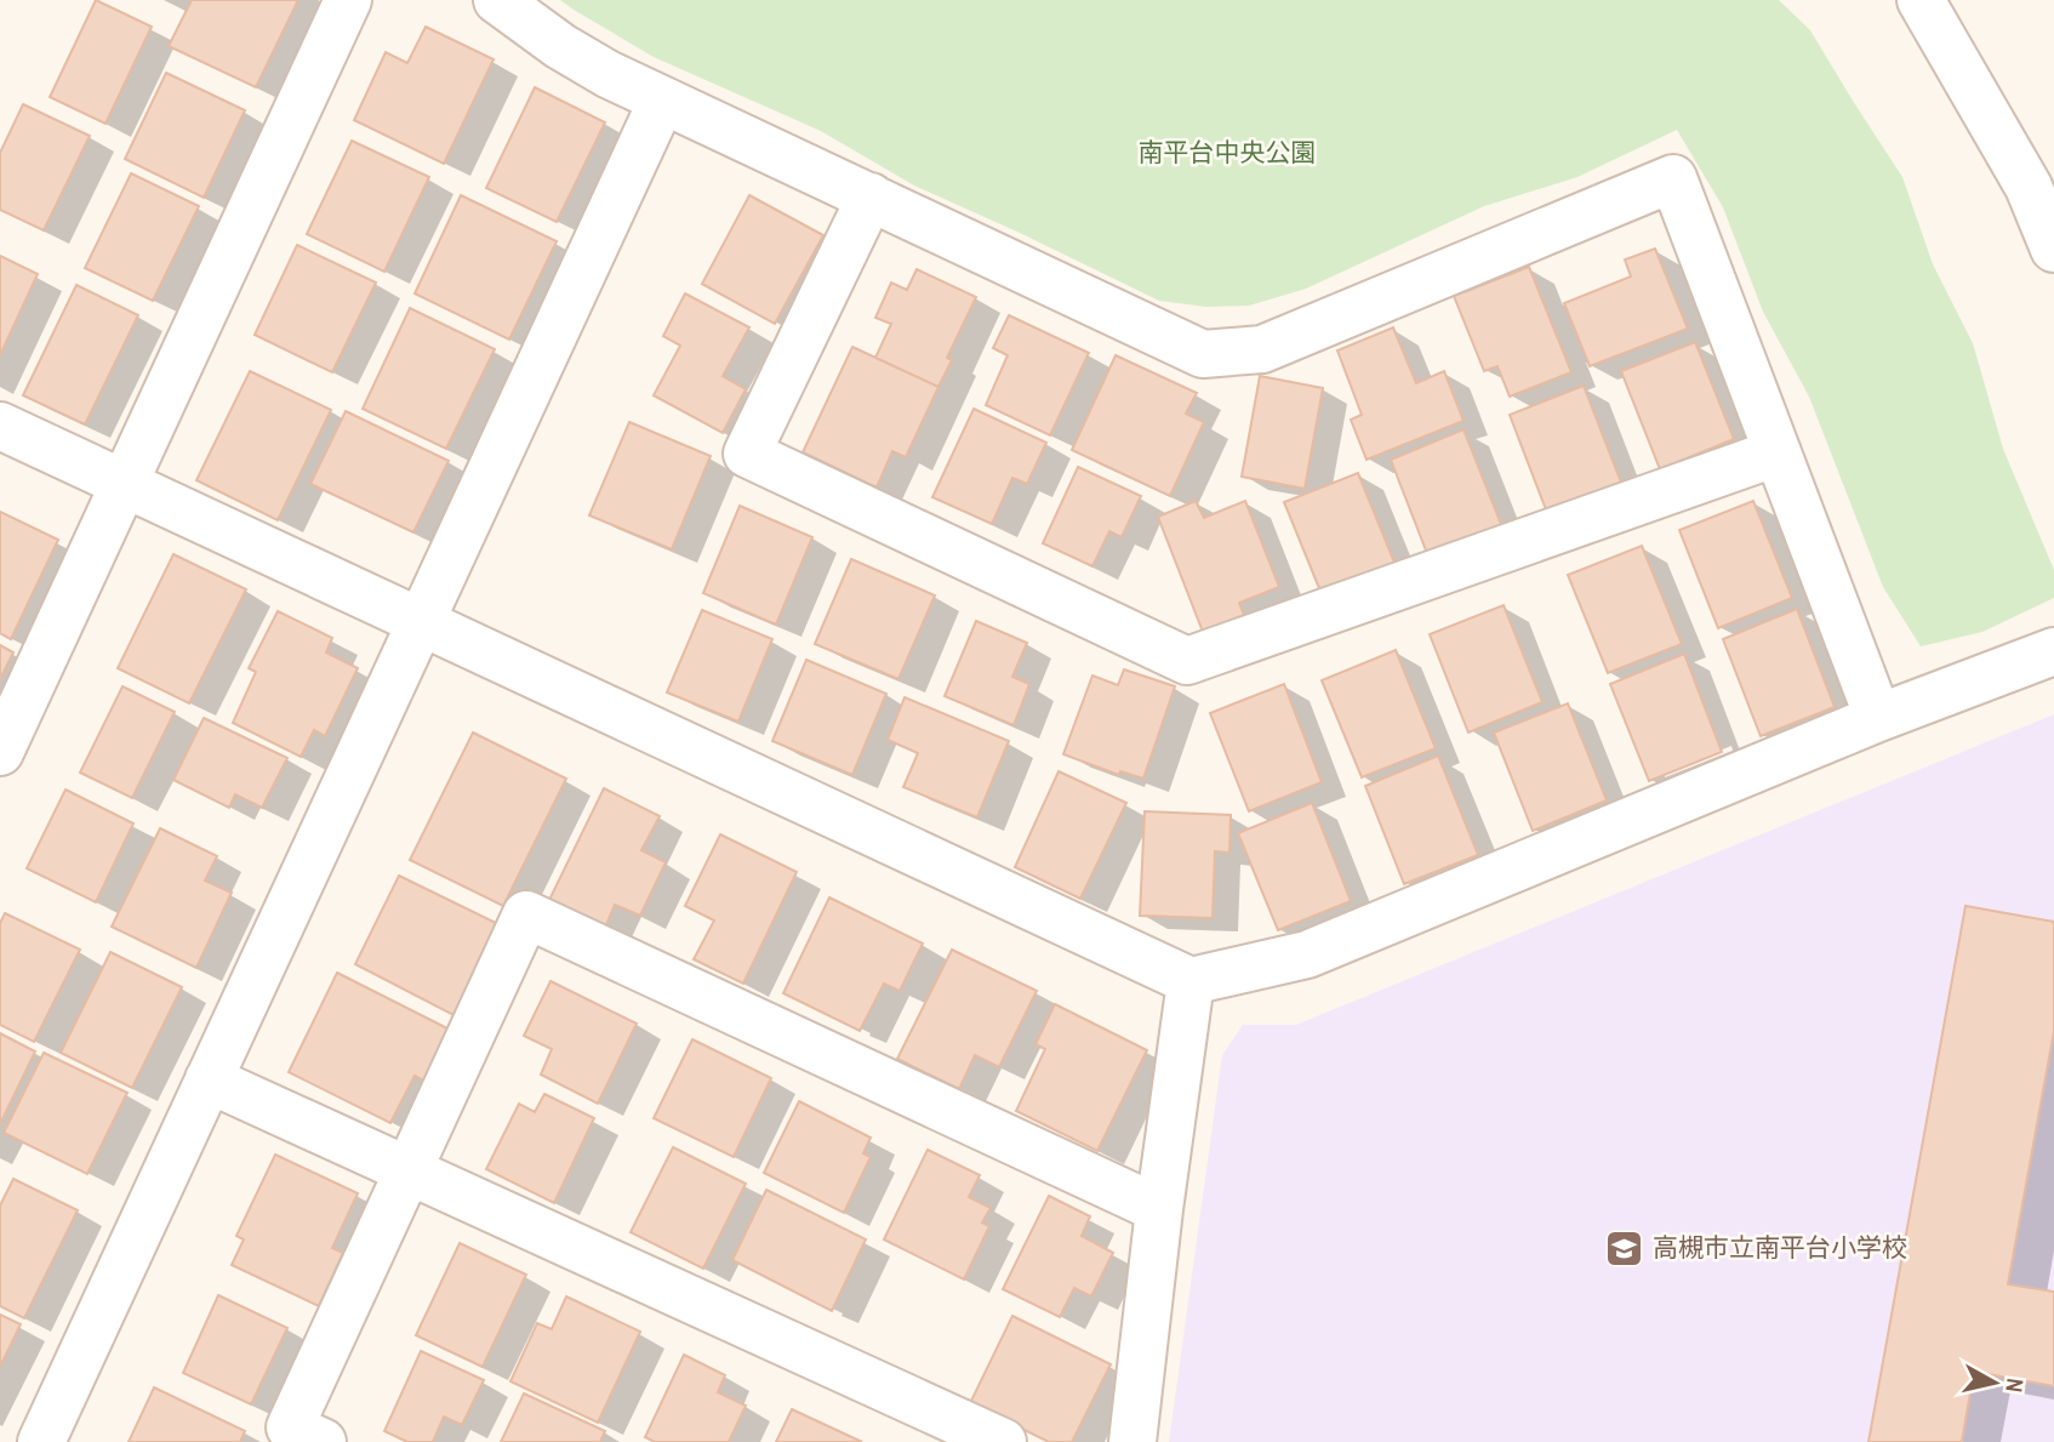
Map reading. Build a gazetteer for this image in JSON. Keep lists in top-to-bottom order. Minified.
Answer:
{"parks":["南平台中央公園"],"places":{"school or university":["高槻市立南平台小学校"]},"north":"right"}
